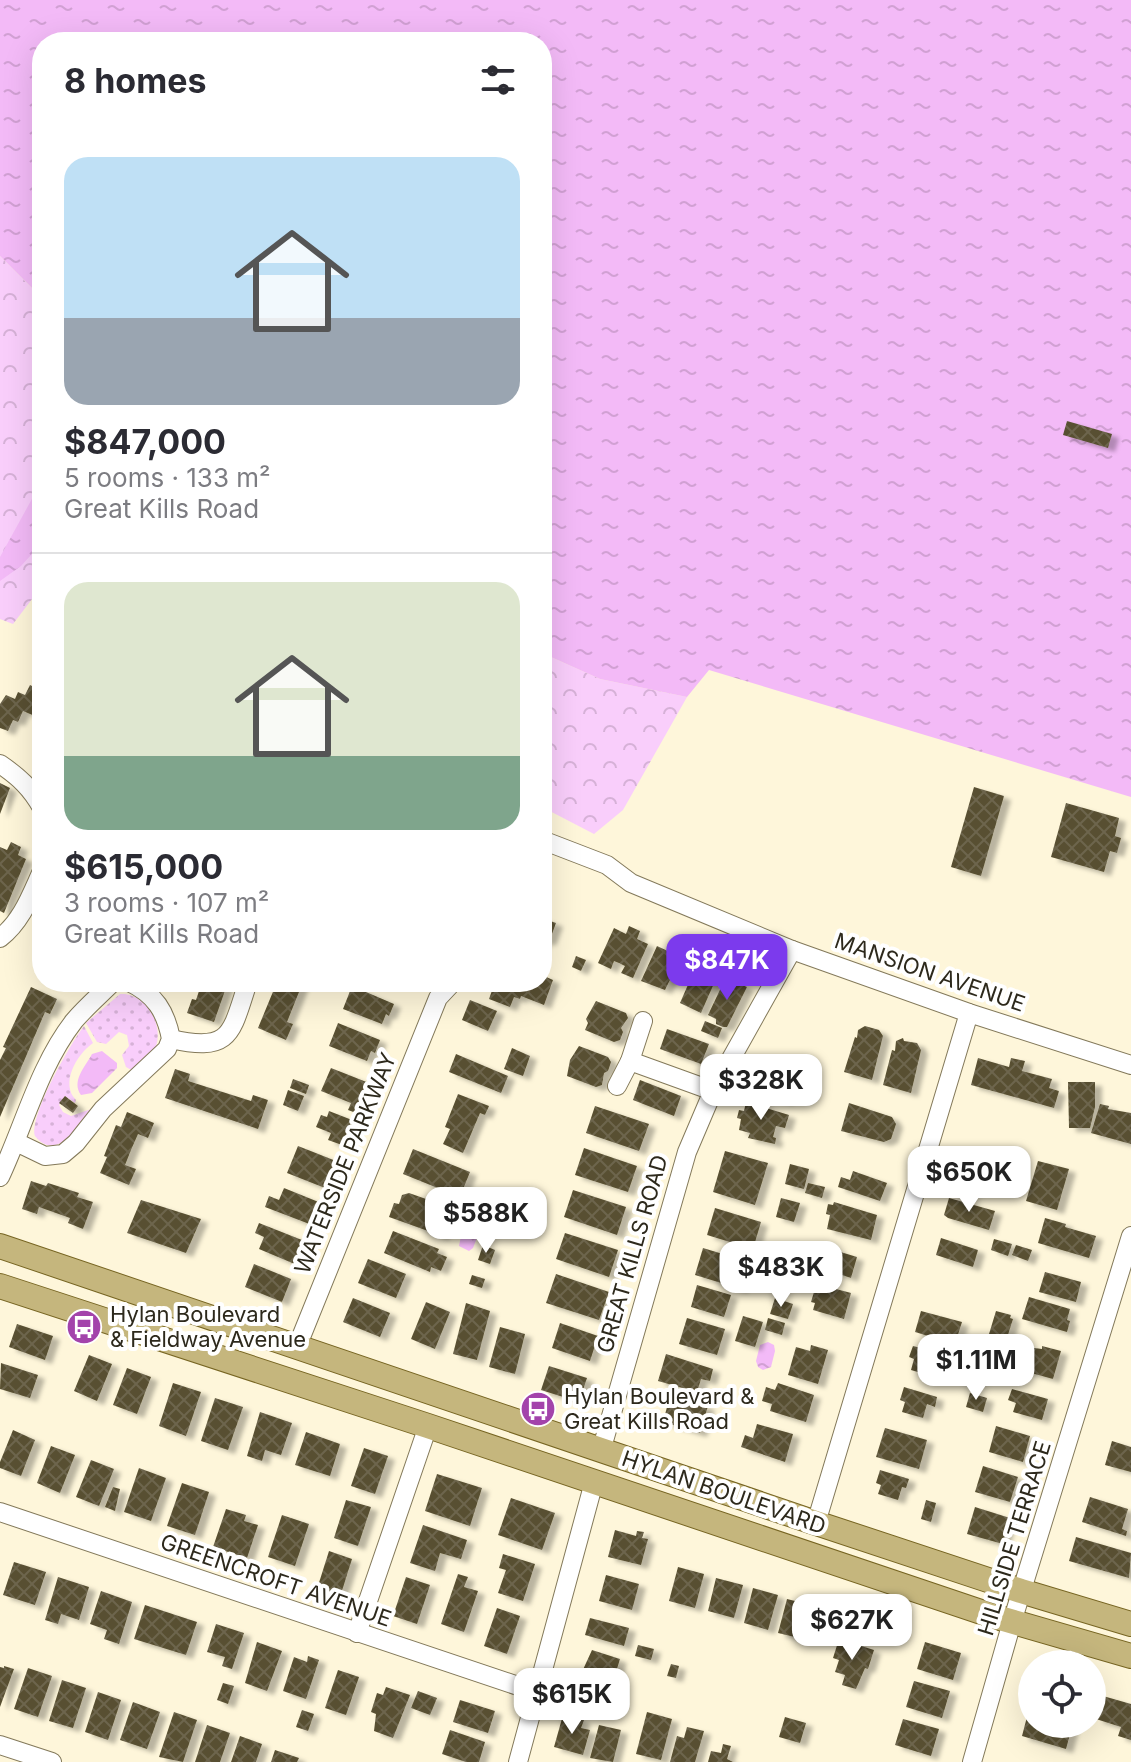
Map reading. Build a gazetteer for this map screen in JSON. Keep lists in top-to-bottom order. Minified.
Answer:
{"streets":{"main road":["HYLAN BOULEVARD"],"street":["MANSION AVENUE","WATERSIDE PARKWAY","GREAT KILLS ROAD","HILLSIDE TERRACE","GREENCROFT AVENUE"]},"crossings":[["MANSION AVENUE","GREAT KILLS ROAD"],["WATERSIDE PARKWAY","HYLAN BOULEVARD"],["GREAT KILLS ROAD","HYLAN BOULEVARD"],["HYLAN BOULEVARD","HILLSIDE TERRACE"]],"places":{"bus stop":["Hylan Boulevard & Fieldway Avenue","Hylan Boulevard & Great Kills Road"]},"page":{"heading":"8 homes","list":[{"name":"$847,000","note":"5 rooms · 133 m² · Great Kills Road"},{"name":"$615,000","note":"3 rooms · 107 m² · Great Kills Road"}],"price":["$847K","$328K","$650K","$588K","$483K","$1.11M","$627K","$615K"]}}
